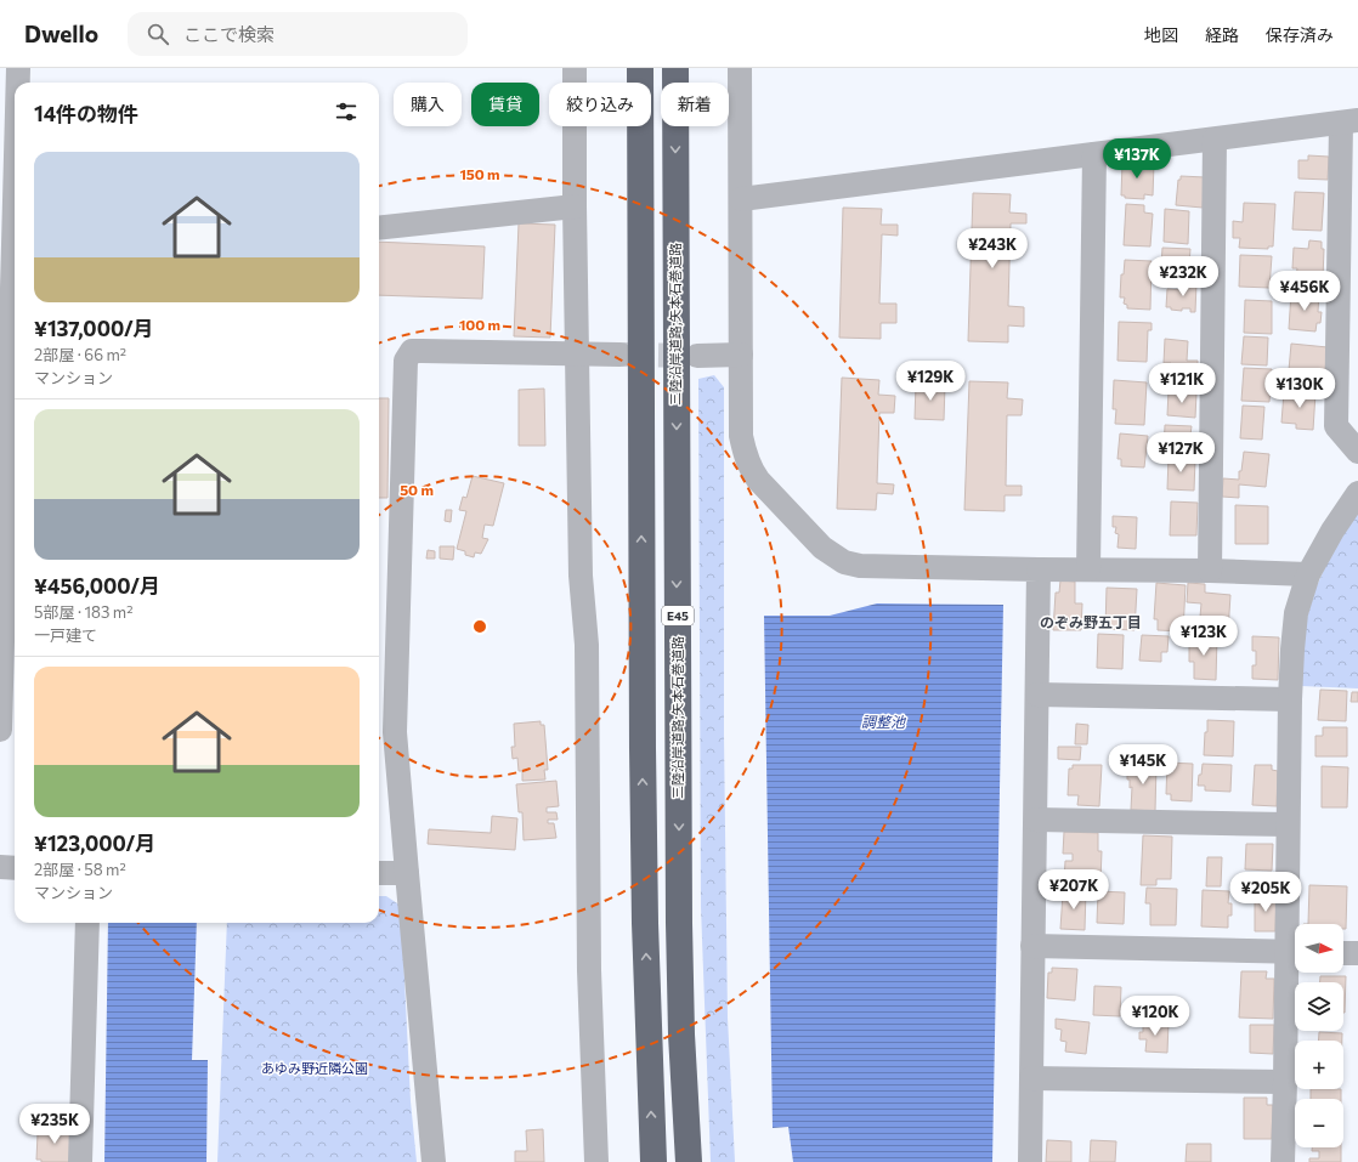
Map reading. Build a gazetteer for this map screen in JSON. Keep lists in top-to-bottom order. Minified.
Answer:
{"streets":{"highway":["三陸沿岸道路;矢本石巻道路","E45"]},"districts":["のぞみ野五丁目"],"water":["調整池"],"parks":["あゆみ野近隣公園"],"north":"right","page":{"header":"Dwello","search":"ここで検索","nav":["地図","経路","保存済み"],"chip":["購入","賃貸","絞り込み","新着"],"heading":"14件の物件","price":["¥137K","¥243K","¥232K","¥456K","¥129K","¥121K","¥130K","¥127K","¥123K","¥145K","¥207K","¥205K","¥120K","¥235K"],"list":[{"name":"¥137,000/月","note":"2部屋 · 66 m² · マンション"},{"name":"¥456,000/月","note":"5部屋 · 183 m² · 一戸建て"},{"name":"¥123,000/月","note":"2部屋 · 58 m² · マンション"}],"map_buttons":["+","−"]},"rings":["150 m","100 m","50 m"]}
